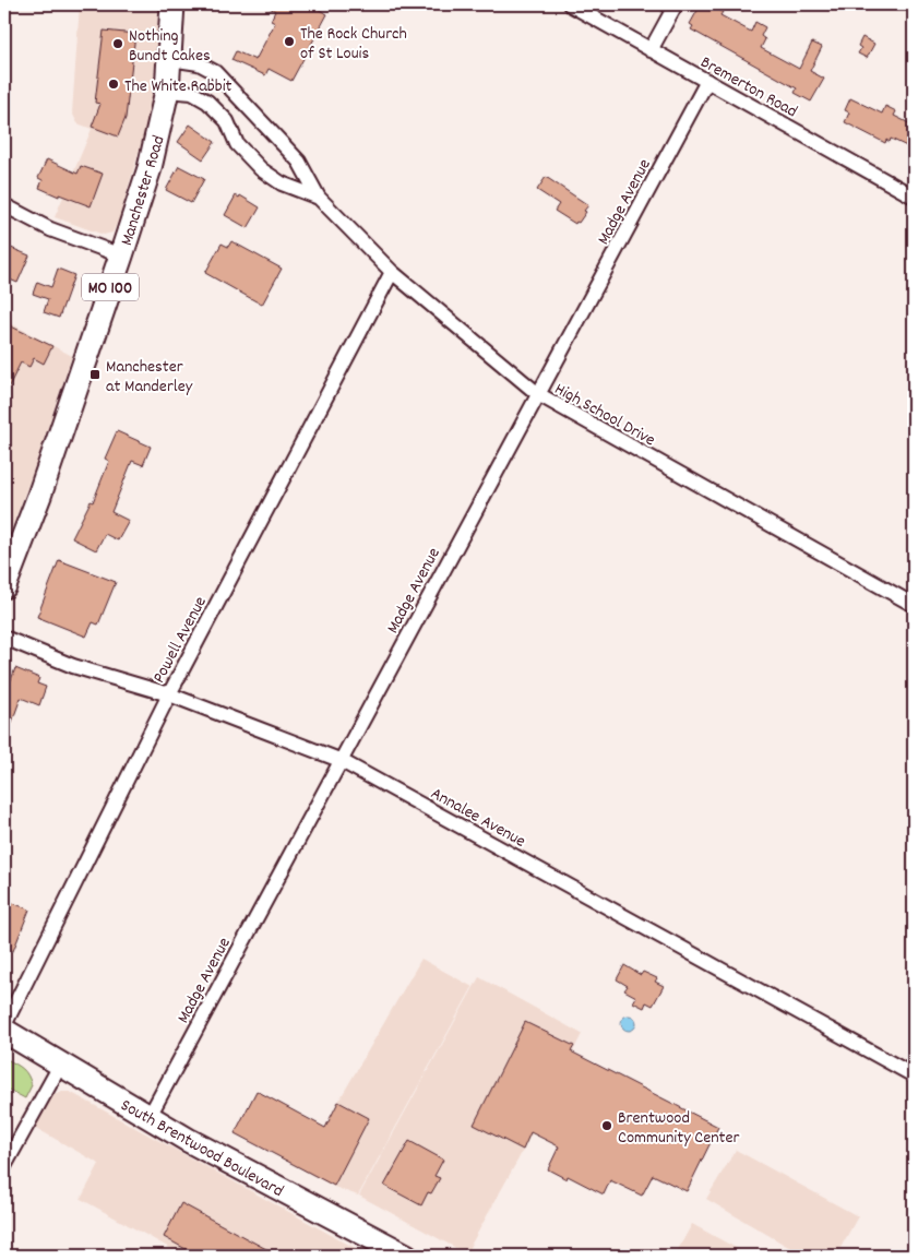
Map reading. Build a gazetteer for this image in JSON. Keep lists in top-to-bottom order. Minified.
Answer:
{"streets":{"main road":["Manchester Road","MO 100","South Brentwood Boulevard"],"street":["Bremerton Road","Madge Avenue","High School Drive","Powell Avenue","Annalee Avenue"]},"crossings":[["Bremerton Road","Madge Avenue"],["Manchester Road","High School Drive"],["Madge Avenue","High School Drive"],["Madge Avenue","Annalee Avenue"],["Madge Avenue","South Brentwood Boulevard"],["High School Drive","Powell Avenue"],["Powell Avenue","Annalee Avenue"]],"places":{"other":["The Rock Church of St Louis","Nothing Bundt Cakes","The White Rabbit","Brentwood Community Center"],"transit":["Manchester at Manderley"]}}
